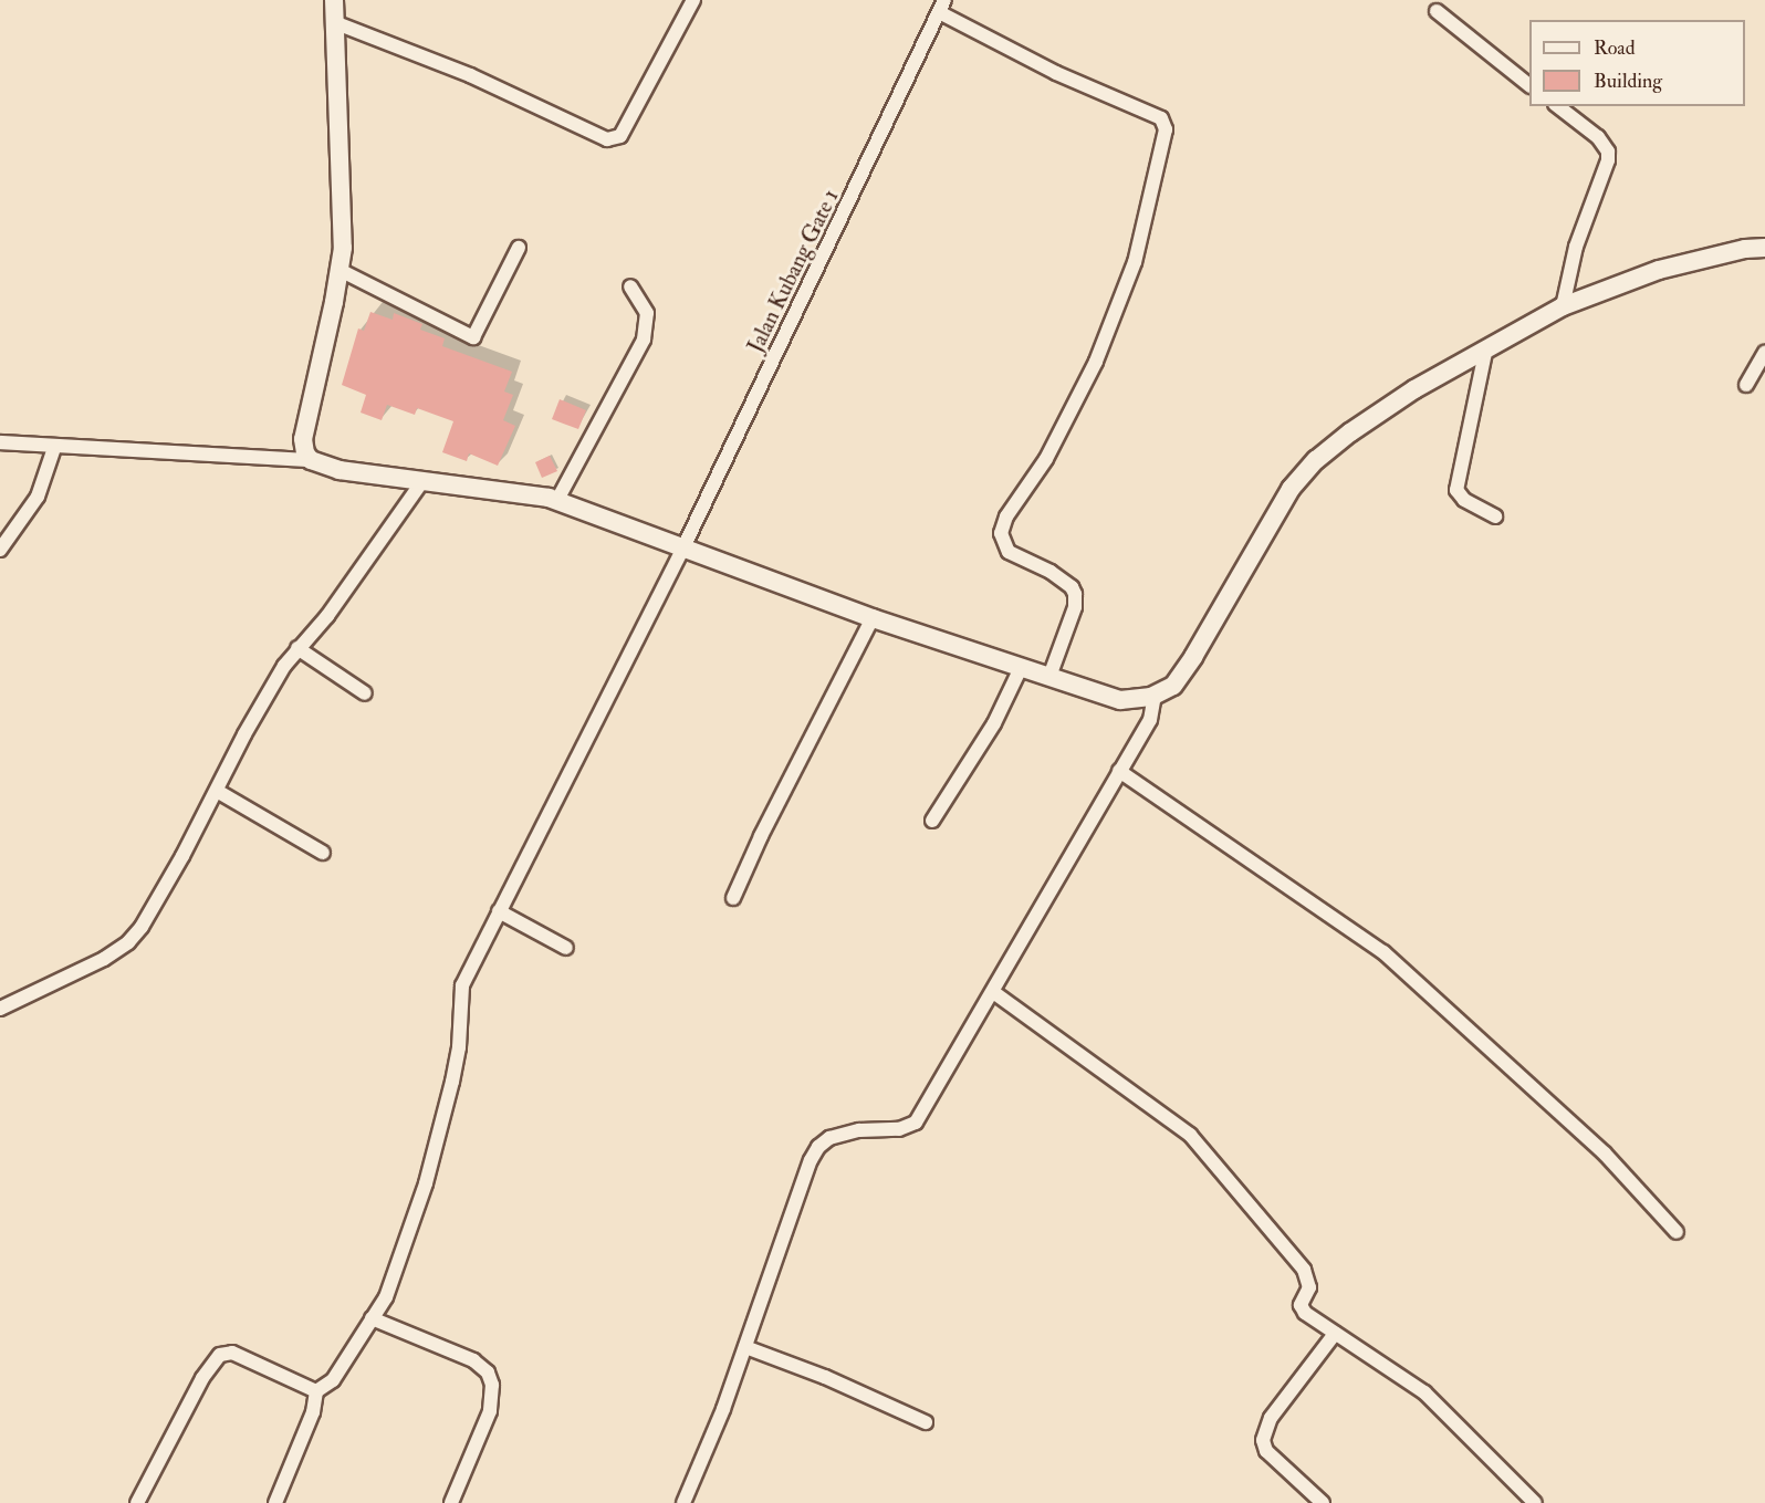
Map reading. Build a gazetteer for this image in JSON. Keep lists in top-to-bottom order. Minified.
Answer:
{"streets":{"street":["Jalan Kubang Gate 1"]},"legend":["Road","Building"]}
